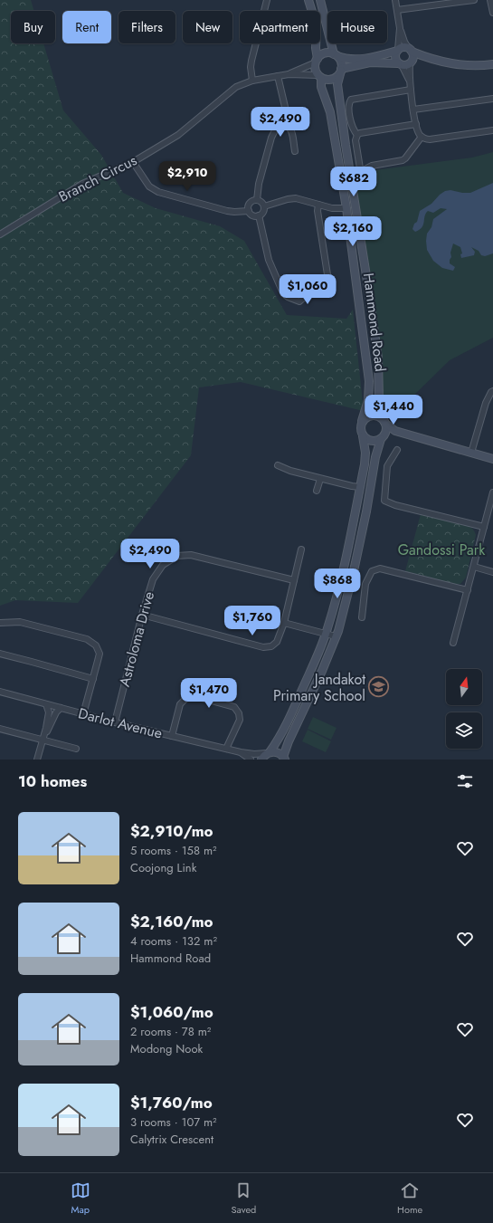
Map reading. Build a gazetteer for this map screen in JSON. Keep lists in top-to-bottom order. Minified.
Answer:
{"streets":{"main road":["Hammond Road"],"street":["Branch Circus","Astroloma Drive","Darlot Avenue"]},"crossings":[["Branch Circus","Hammond Road"],["Astroloma Drive","Darlot Avenue"]],"parks":["Gandossi Park"],"places":{"school or university":["Jandakot Primary School"]},"north":"top","page":{"chip":["Buy","Rent","Filters","New","Apartment","House"],"price":["$2,490","$2,910","$682","$2,160","$1,060","$1,440","$2,490","$868","$1,760","$1,470"],"heading":"10 homes","list":[{"name":"$2,910/mo","note":"5 rooms · 158 m² · Coojong Link"},{"name":"$2,160/mo","note":"4 rooms · 132 m² · Hammond Road"},{"name":"$1,060/mo","note":"2 rooms · 78 m² · Modong Nook"},{"name":"$1,760/mo","note":"3 rooms · 107 m² · Calytrix Crescent"}],"tabs":["Map","Saved","Home"]}}
